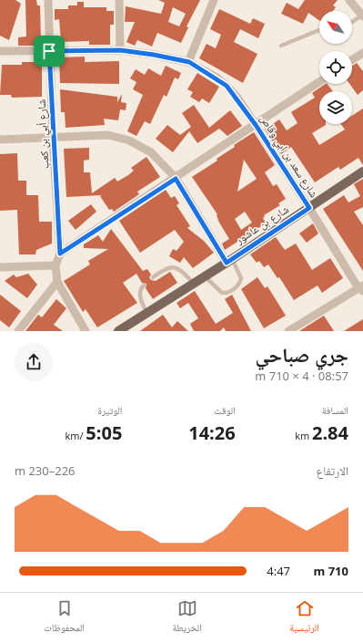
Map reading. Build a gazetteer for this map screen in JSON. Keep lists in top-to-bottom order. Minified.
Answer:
{"streets":{"main road":["شارع بن عاشور"],"street":["شارع أبي بن كعب","شارع سعد بن ابي وقاص"]},"crossings":[["شارع أبي بن كعب","شارع سعد بن ابي وقاص"],["شارع سعد بن ابي وقاص","شارع بن عاشور"]],"north":"top left","page":{"heading":["جري صباحي","08:57 · 4 × 710 m"],"stats":[["المسافة","2.84 km"],["الوقت","14:26"],["الوتيرة","5:05 /km"]],"chart":["الارتفاع","226–230 m"],"list":[{"name":"710 m","note":"4:47"}],"tabs":["الرئيسية","الخريطة","المحفوظات"]}}
